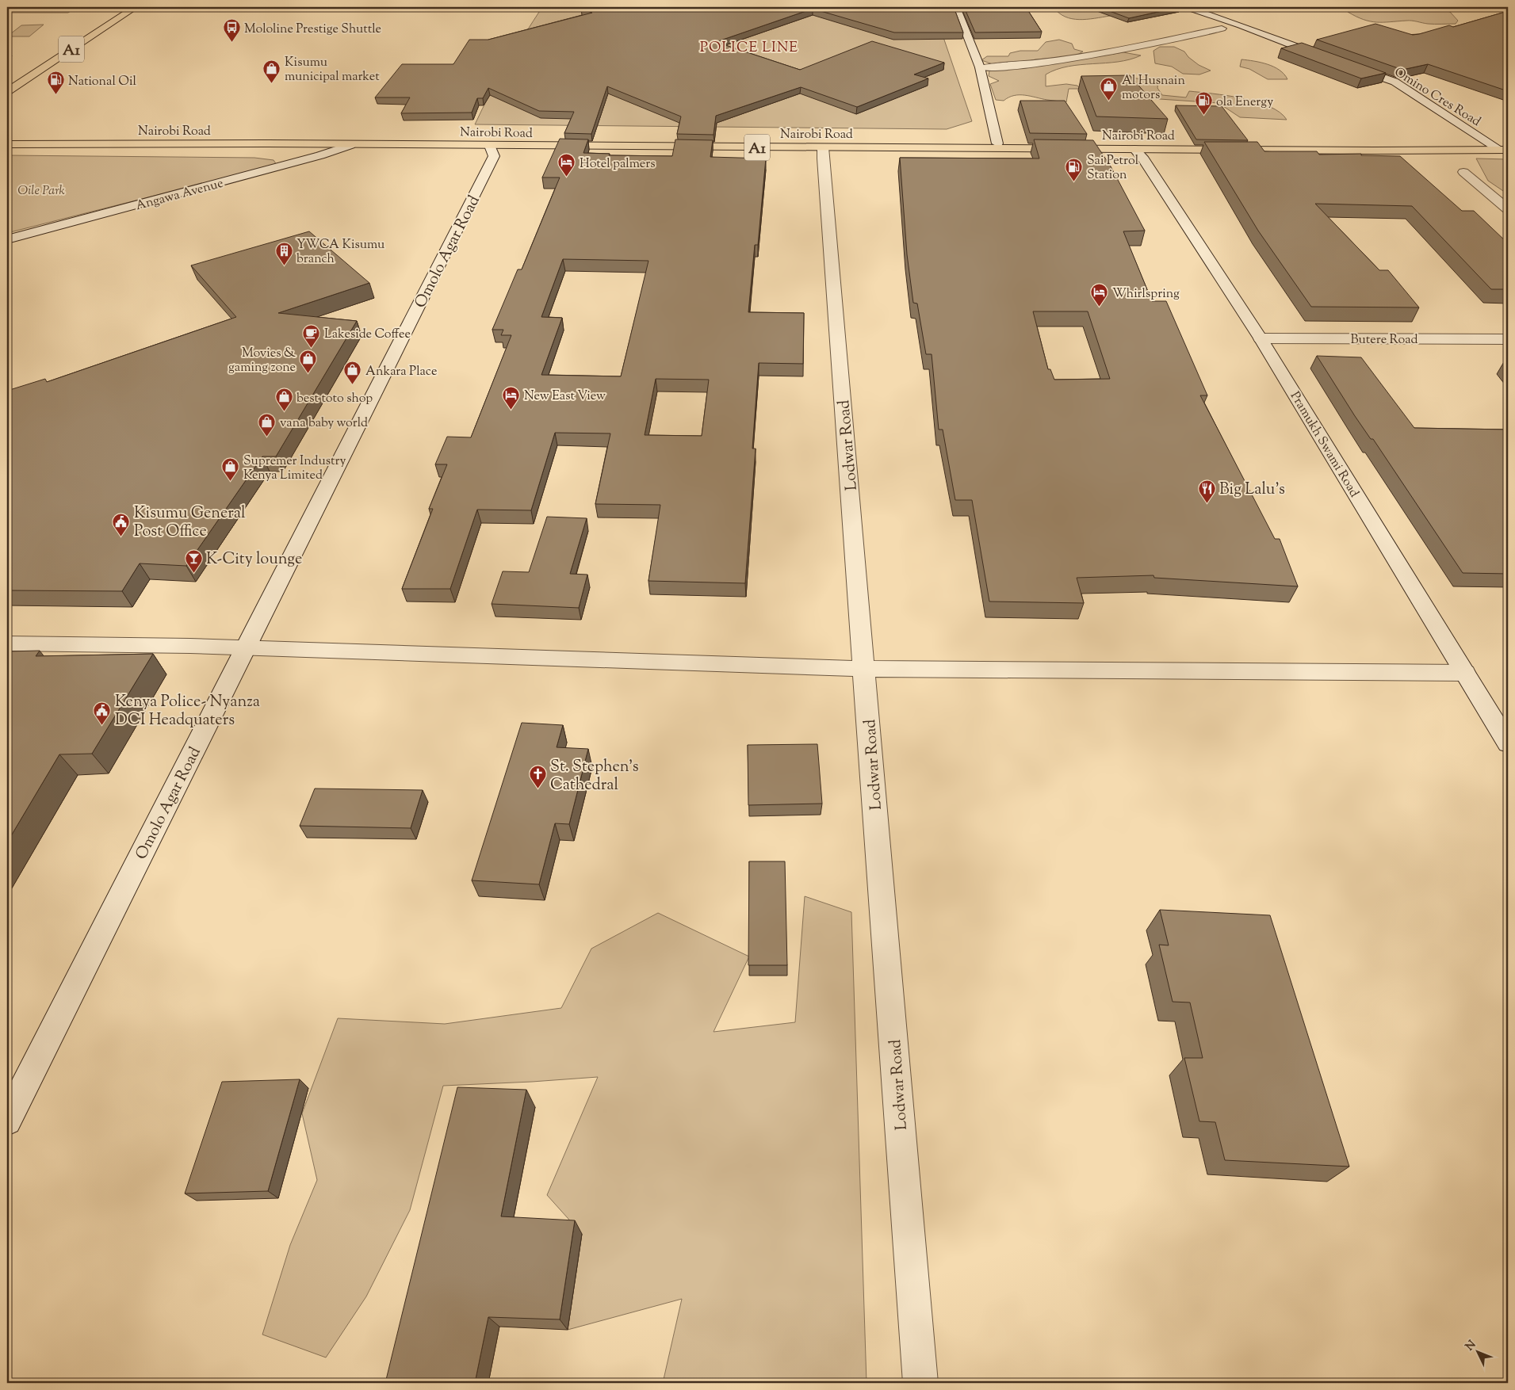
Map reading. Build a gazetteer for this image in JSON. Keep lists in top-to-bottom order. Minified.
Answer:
{"streets":{"highway":["A1","Nairobi Road"],"street":["Omino Cres Road","Angawa Avenue","Omolo Agar Road","Butere Road","Pramukh Swami Road","Lodwar Road"]},"crossings":[["Omino Cres Road","Nairobi Road"],["Nairobi Road","Angawa Avenue"],["Nairobi Road","Omolo Agar Road"],["Nairobi Road","Pramukh Swami Road"],["Nairobi Road","Lodwar Road"],["Butere Road","Pramukh Swami Road"]],"districts":["POLICE LINE"],"parks":["Oile Park"],"places":{"bus stop":["Mololine Prestige Shuttle"],"shop":["Kisumu municipal market","Al Husnain motors","Movies & gaming zone","Ankara Place","best toto shop","vana baby world","Supremer Industry Kenya Limited"],"fuel station":["National Oil","ola Energy","Sai Petrol Station"],"hotel":["Hotel palmers","Whirlspring","New East View"],"building":["YWCA Kisumu branch"],"cafe":["Lakeside Coffee"],"restaurant":["Big Lalu's"],"public building":["Kisumu General Post Office","Kenya Police- Nyanza DCI Headquaters"],"bar":["K-City lounge"],"church":["St. Stephen's Cathedral"]},"north":"top left"}
